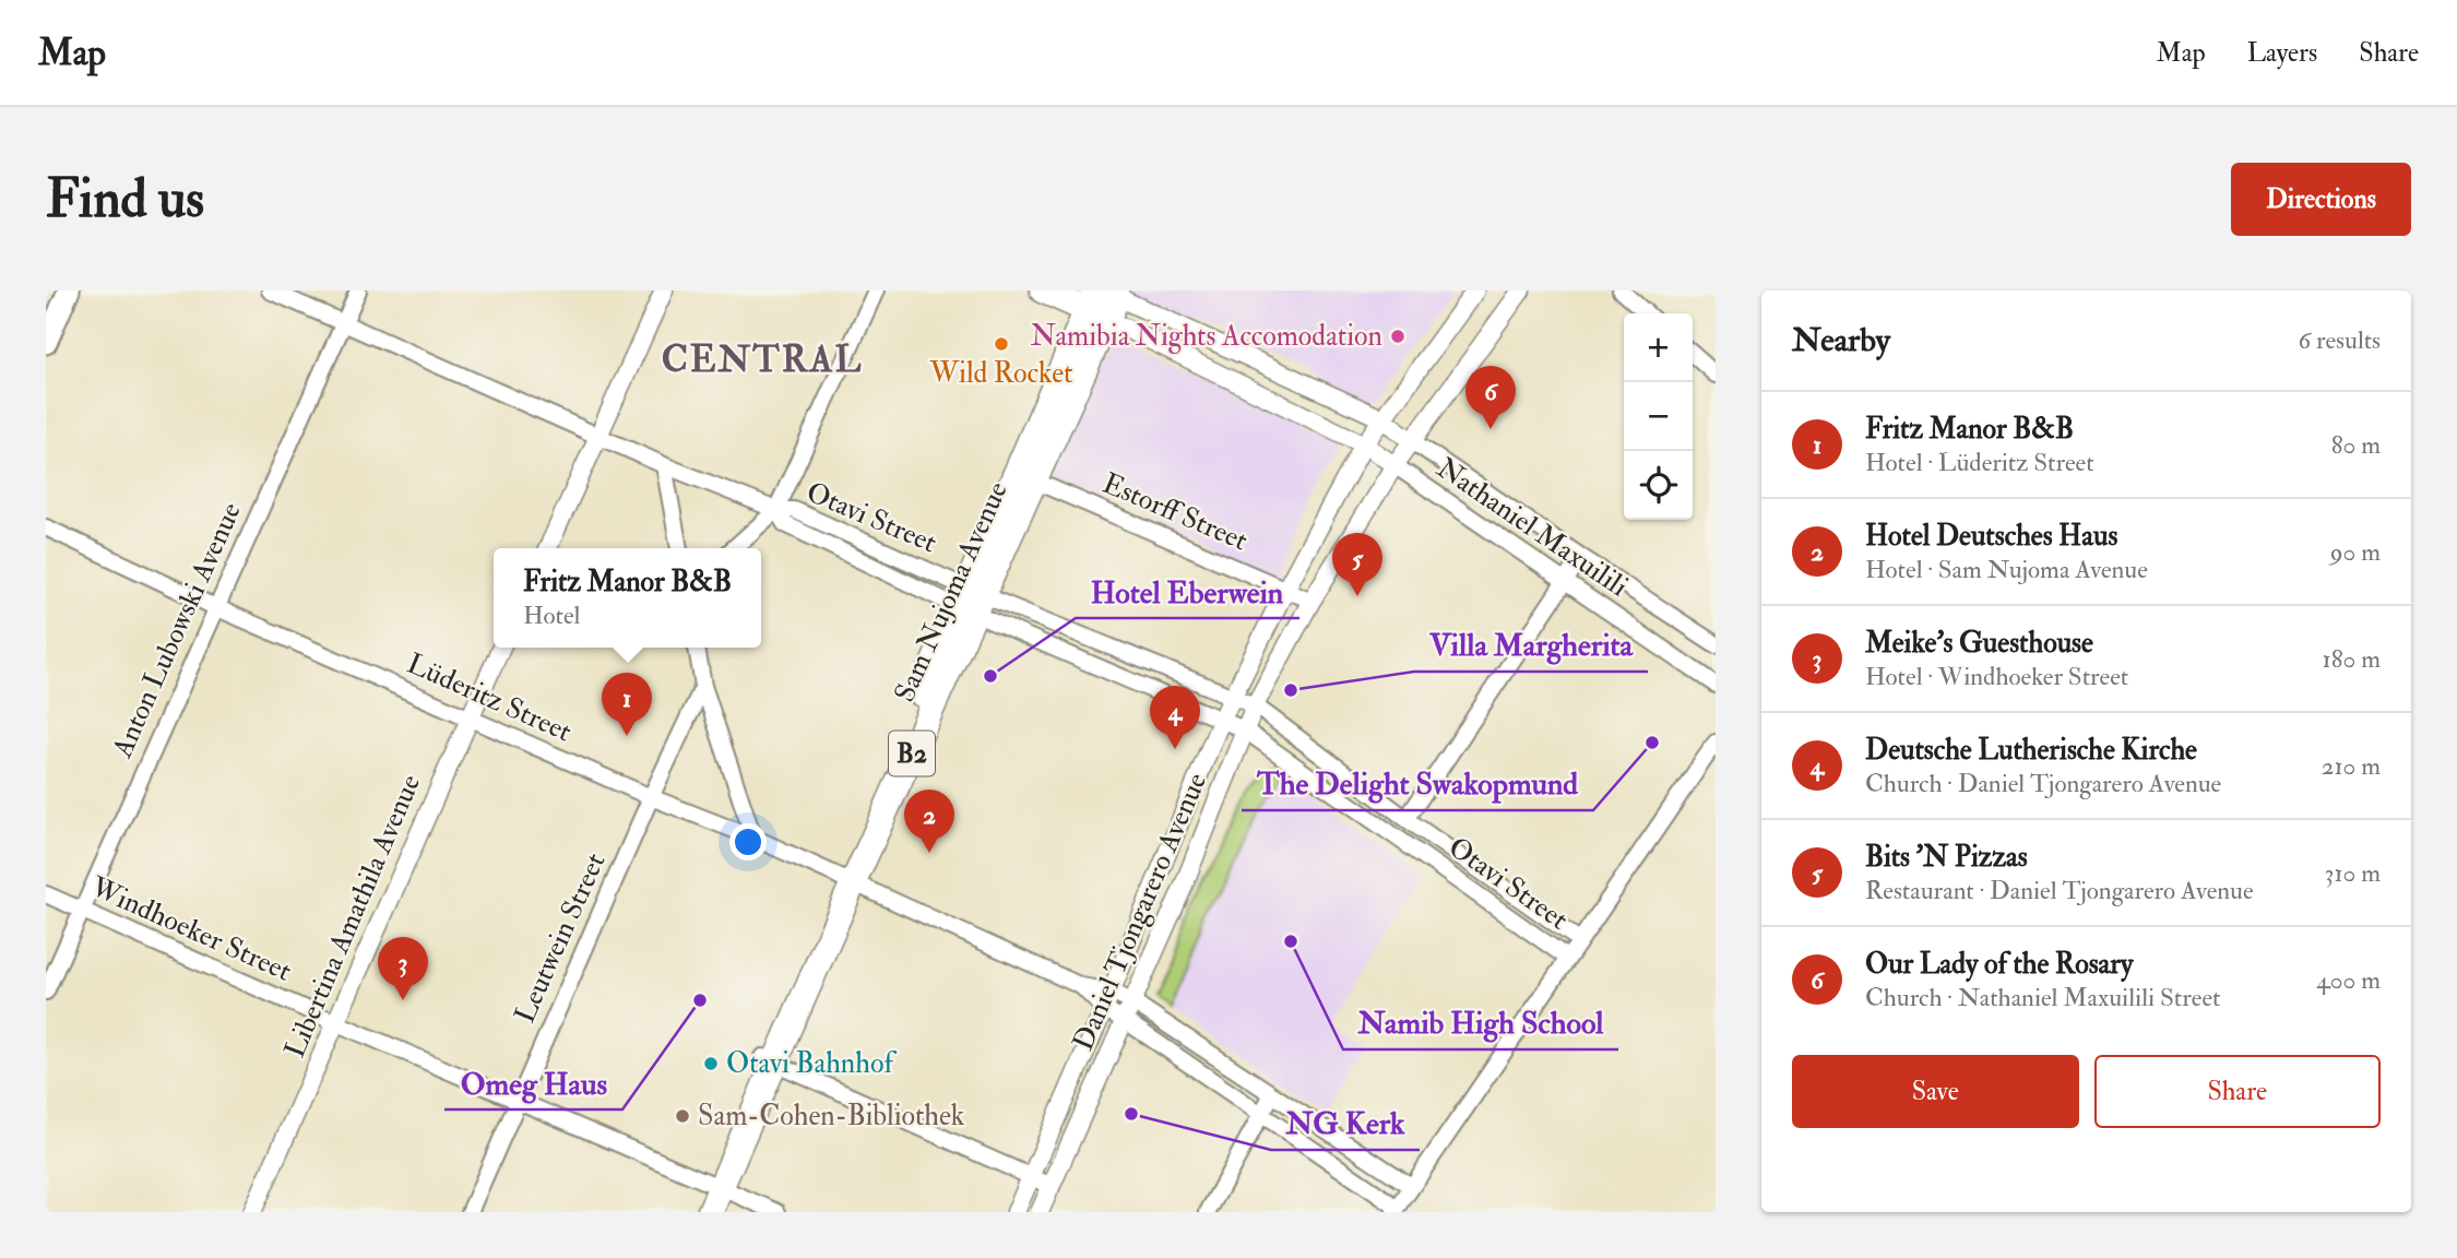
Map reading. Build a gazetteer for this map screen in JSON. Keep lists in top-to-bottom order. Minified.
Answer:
{"streets":{"highway":["Sam Nujoma Avenue","B2"],"street":["Estorff Street","Otavi Street","Nathaniel Maxuilili","Anton Lubowski Avenue","Lüderitz Street","Daniel Tjongarero Avenue","Libertina Amathila Avenue","Windhoeker Street","Leutwein Street"]},"crossings":[["Estorff Street","Sam Nujoma Avenue"],["Estorff Street","Daniel Tjongarero Avenue"],["Otavi Street","Sam Nujoma Avenue"],["Otavi Street","Anton Lubowski Avenue"],["Otavi Street","Daniel Tjongarero Avenue"],["Nathaniel Maxuilili","Daniel Tjongarero Avenue"],["Sam Nujoma Avenue","Lüderitz Street"],["Sam Nujoma Avenue","Windhoeker Street"],["Anton Lubowski Avenue","Lüderitz Street"],["Anton Lubowski Avenue","Windhoeker Street"],["Lüderitz Street","Daniel Tjongarero Avenue"],["Lüderitz Street","Libertina Amathila Avenue"],["Lüderitz Street","Leutwein Street"],["Libertina Amathila Avenue","Windhoeker Street"],["Windhoeker Street","Leutwein Street"]],"districts":["CENTRAL"],"places":["Namibia Nights Accomodation","Wild Rocket","Hotel Eberwein","Villa Margherita","The Delight Swakopmund","Namib High School","Omeg Haus","Otavi Bahnhof","NG Kerk","Sam-Cohen-Bibliothek"],"page":{"header":"Map","nav":["Map","Layers","Share"],"buttons":["Directions",["Save","Share"]],"title":"Find us","heading":["Nearby","6 results"],"map_buttons":["+","−"],"pins":["6","5","1","4","2","3"],"list":[{"mark":"1","name":"Fritz Manor B&B","note":"Hotel · Lüderitz Street","value":"80 m"},{"mark":"2","name":"Hotel Deutsches Haus","note":"Hotel · Sam Nujoma Avenue","value":"90 m"},{"mark":"3","name":"Meike's Guesthouse","note":"Hotel · Windhoeker Street","value":"180 m"},{"mark":"4","name":"Deutsche Lutherische Kirche","note":"Church · Daniel Tjongarero Avenue","value":"210 m"},{"mark":"5","name":"Bits 'N Pizzas","note":"Restaurant · Daniel Tjongarero Avenue","value":"310 m"},{"mark":"6","name":"Our Lady of the Rosary","note":"Church · Nathaniel Maxuilili Street","value":"400 m"}],"popup":["Fritz Manor B&B","Hotel"]}}
